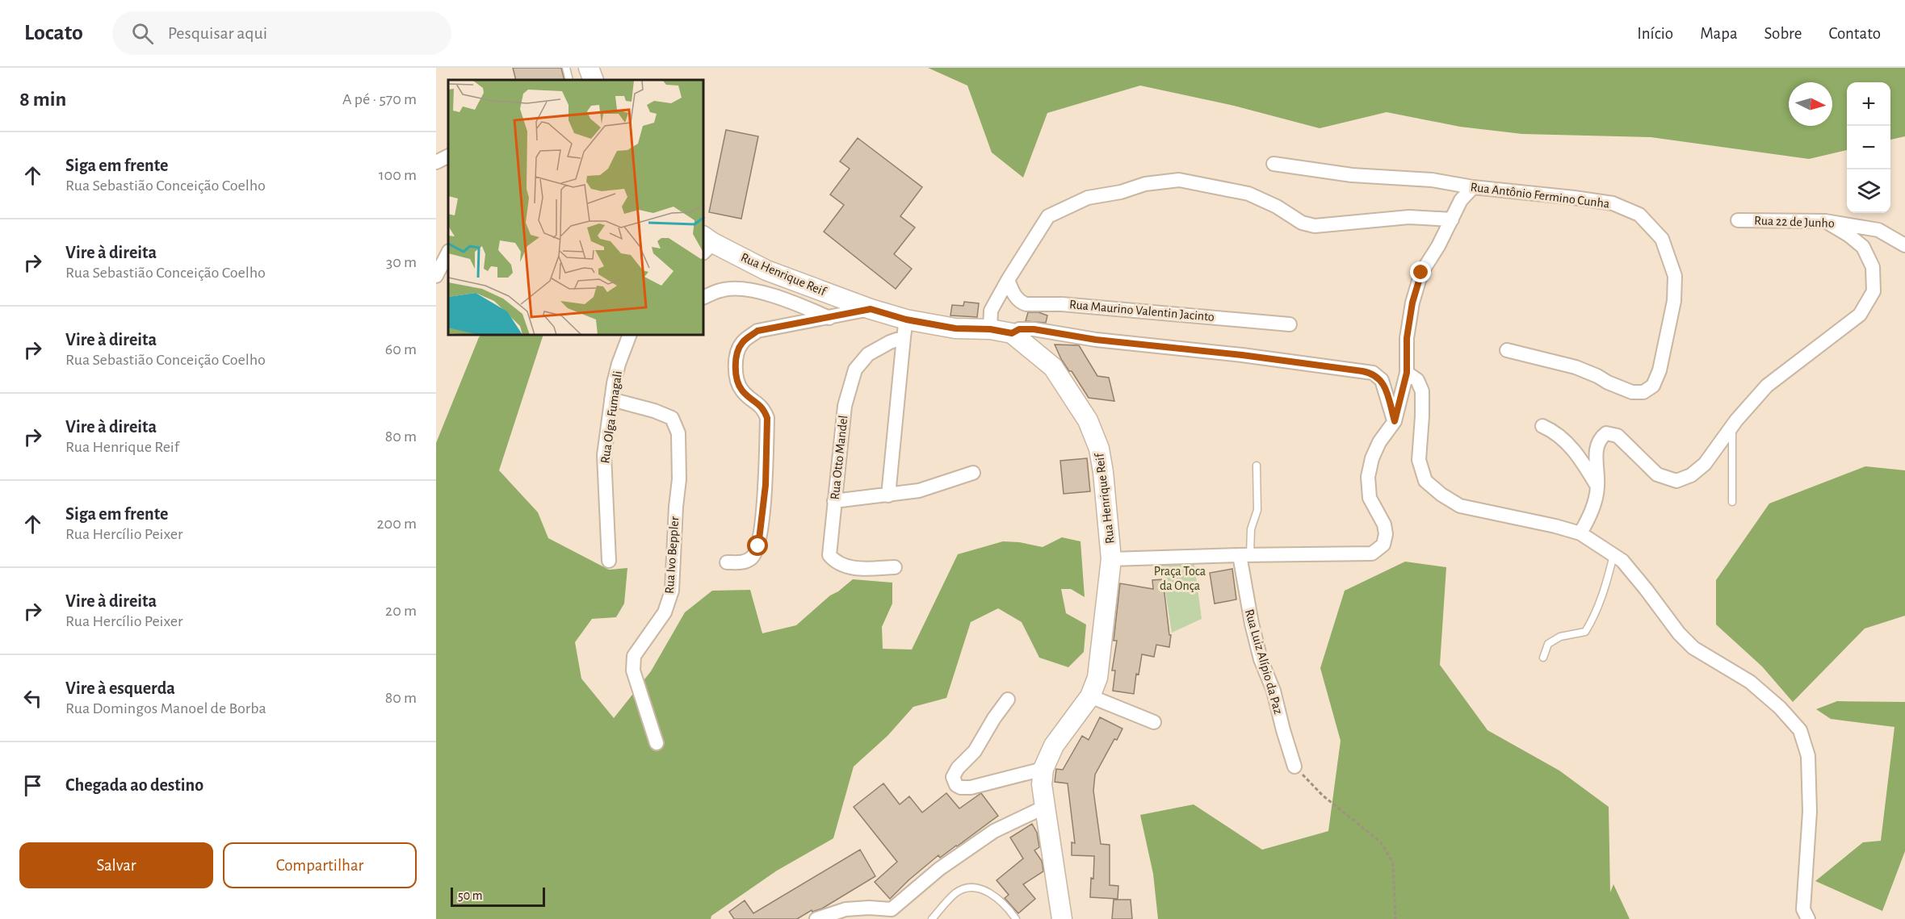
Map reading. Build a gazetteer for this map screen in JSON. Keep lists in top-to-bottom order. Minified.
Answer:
{"streets":{"street":["Rua Antônio Fermino Cunha","Rua 22 de Junho","Rua Henrique Reif","Rua Maurino Valentin Jacinto","Rua Olga Fumagali","Rua Otto Mandel","Rua Ivo Beppler","Rua Luiz Alípio da Paz"]},"crossings":[["Rua Henrique Reif","Rua Otto Mandel"],["Rua Olga Fumagali","Rua Ivo Beppler"]],"parks":["Praça Toca da Onça"],"scale_bar":"50 m","north":"right","page":{"header":"Locato","search":"Pesquisar aqui","nav":["Início","Mapa","Sobre","Contato"],"heading":["8 min","A pé · 570 m"],"map_buttons":["+","−"],"list":[["Siga em frente","Rua Sebastião Conceição Coelho","100 m"],["Vire à direita","Rua Sebastião Conceição Coelho","30 m"],["Vire à direita","Rua Sebastião Conceição Coelho","60 m"],["Vire à direita","Rua Henrique Reif","80 m"],["Siga em frente","Rua Hercílio Peixer","200 m"],["Vire à direita","Rua Hercílio Peixer","20 m"],["Vire à esquerda","Rua Domingos Manoel de Borba","80 m"],"Chegada ao destino"],"buttons":["Salvar","Compartilhar"],"scale":"50 m"}}
